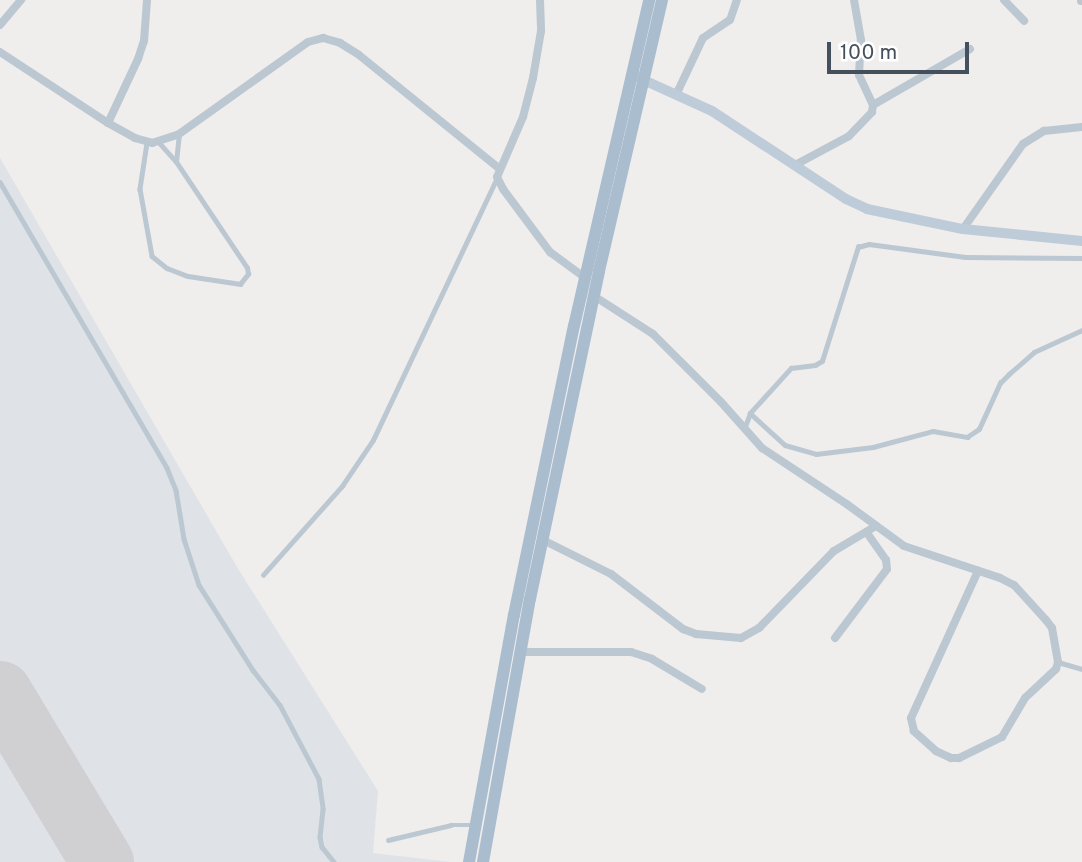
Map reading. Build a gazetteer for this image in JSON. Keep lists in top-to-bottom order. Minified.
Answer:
{"scale_bar":"100 m"}
